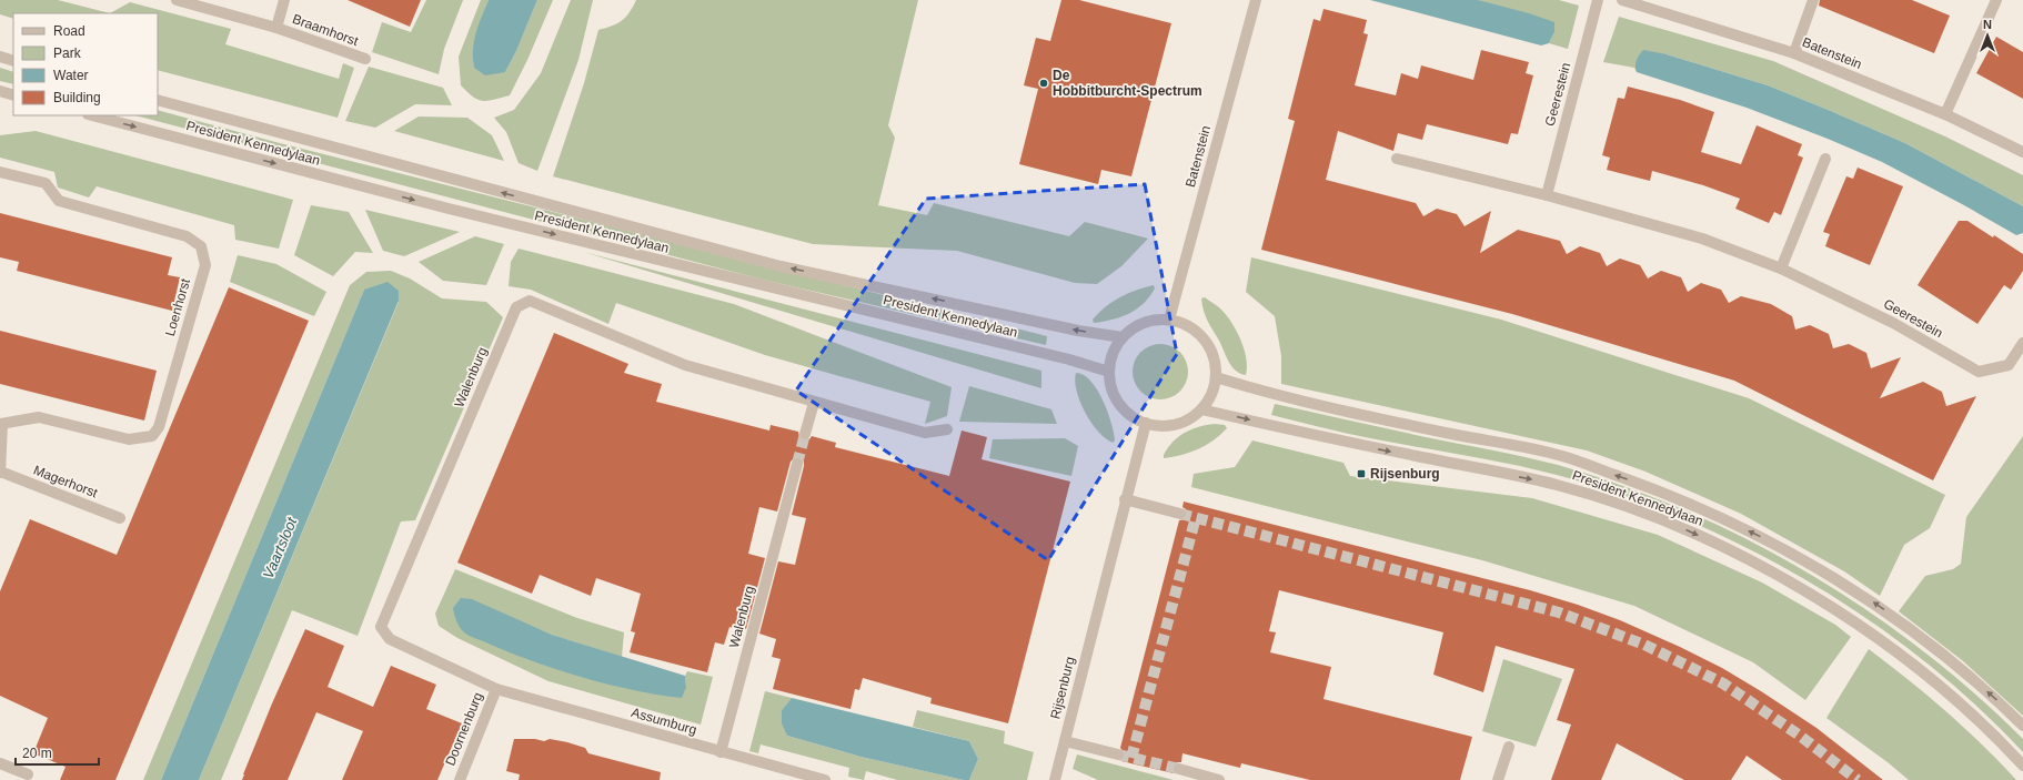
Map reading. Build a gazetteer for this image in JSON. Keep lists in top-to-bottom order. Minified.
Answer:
{"streets":{"street":["Braamhorst","Batenstein","Geerestein","President Kennedylaan","Loenhorst","Walenburg","Magerhorst","Rijsenburg","Assumburg","Doornenburg"]},"crossings":[["Batenstein","President Kennedylaan"],["Batenstein","Rijsenburg"],["President Kennedylaan","Rijsenburg"],["Loenhorst","Magerhorst"],["Walenburg","Assumburg"],["Walenburg","Doornenburg"],["Assumburg","Doornenburg"]],"water":["Vaartsloot"],"places":{"other":["De Hobbitburcht-Spectrum"],"transit":["Rijsenburg"]},"legend":["Road","Park","Water","Building"],"scale_bar":"20 m","north":"top"}
